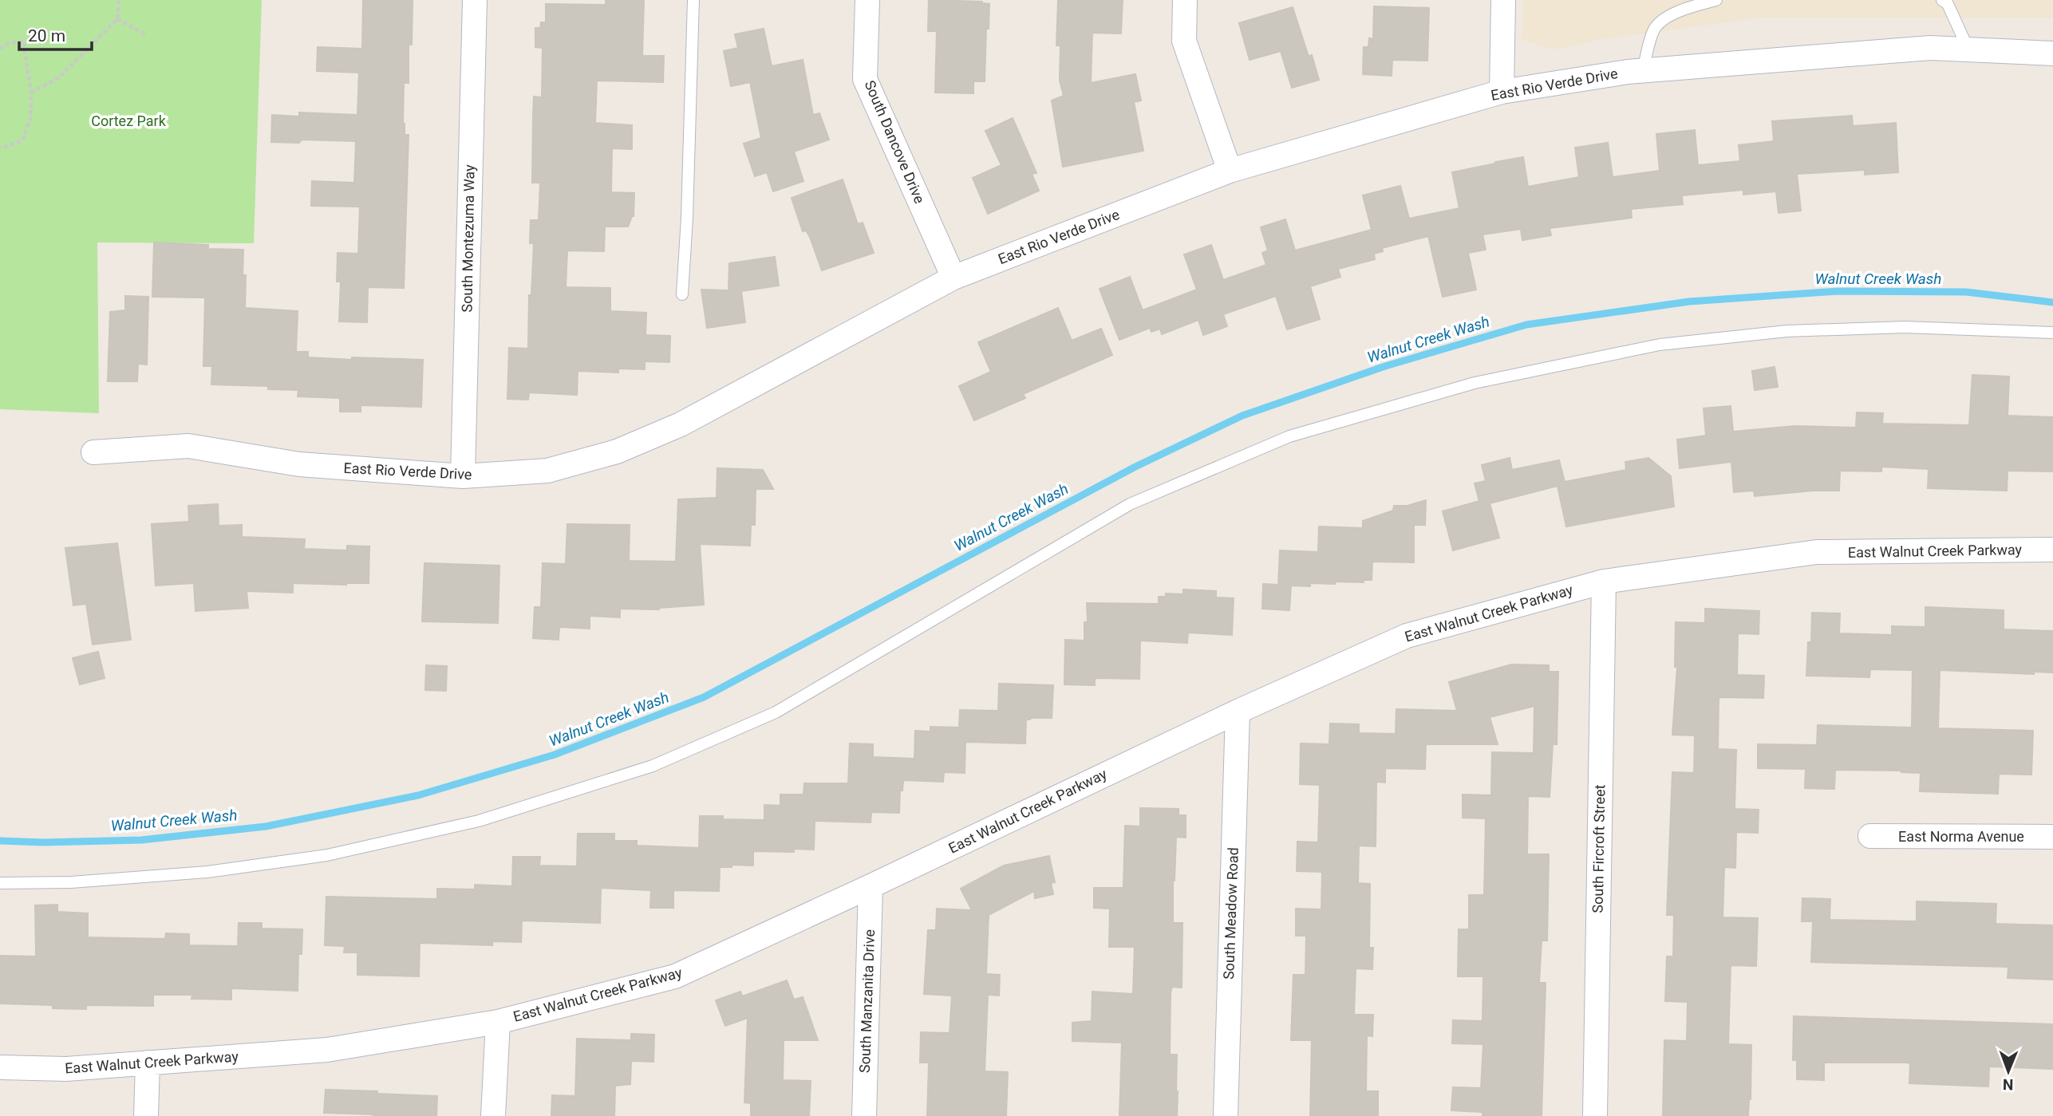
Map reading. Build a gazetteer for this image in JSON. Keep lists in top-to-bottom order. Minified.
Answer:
{"streets":{"street":["East Rio Verde Drive","South Dancove Drive","South Montezuma Way","East Walnut Creek Parkway","East Norma Avenue","South Fircroft Street","South Meadow Road","South Manzanita Drive"]},"crossings":[["East Rio Verde Drive","South Dancove Drive"],["East Rio Verde Drive","South Montezuma Way"],["East Walnut Creek Parkway","South Fircroft Street"],["East Walnut Creek Parkway","South Meadow Road"],["East Walnut Creek Parkway","South Manzanita Drive"]],"water":["Walnut Creek Wash"],"parks":["Cortez Park"],"scale_bar":"20 m","north":"bottom"}
